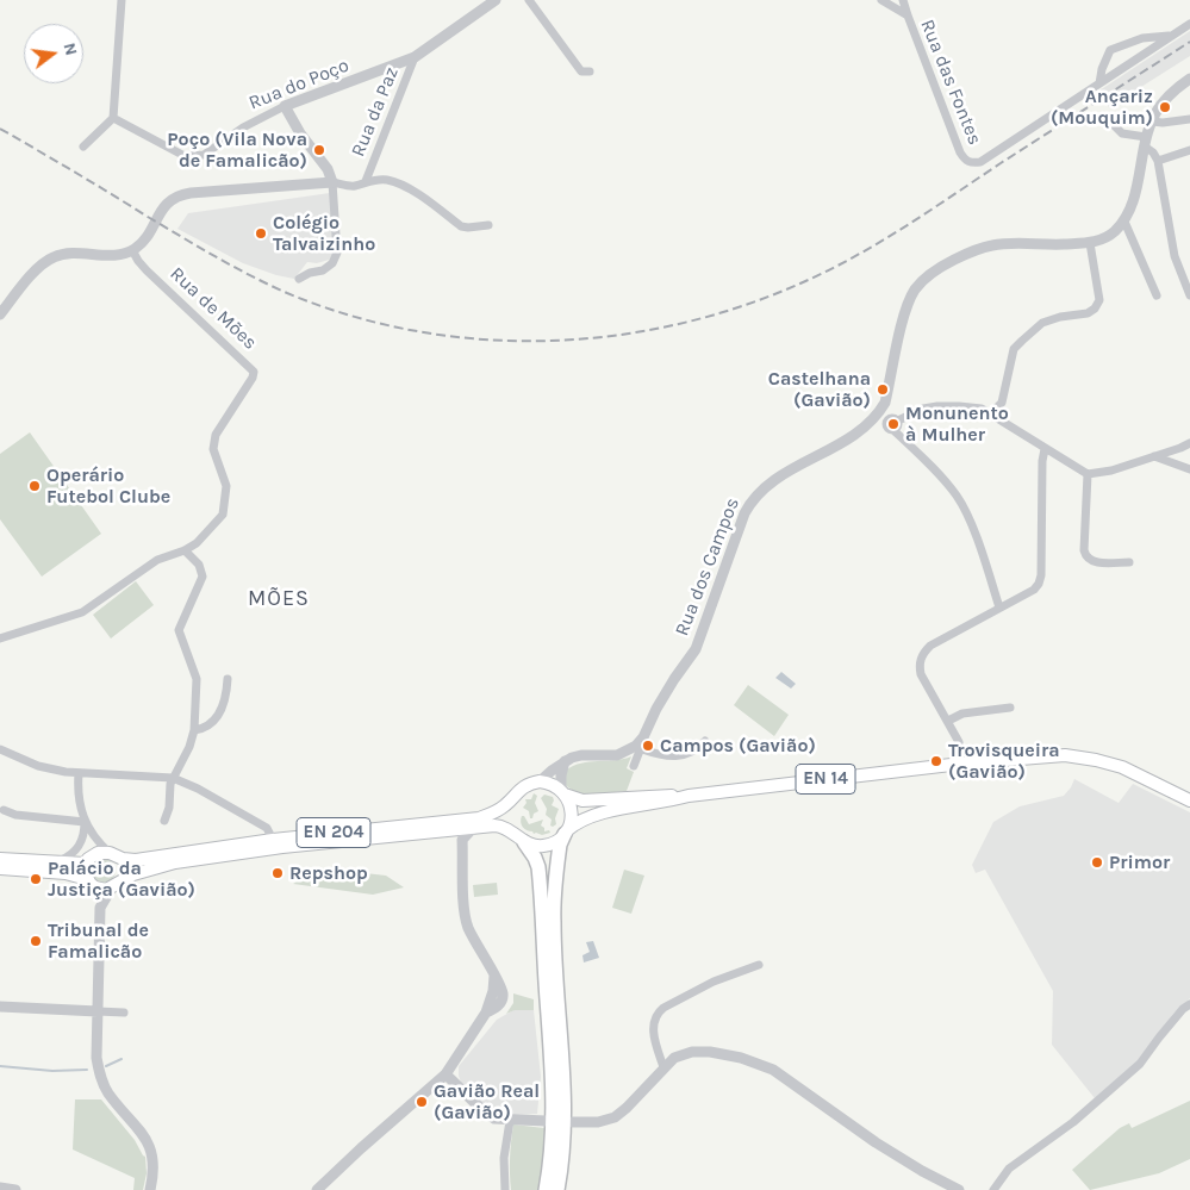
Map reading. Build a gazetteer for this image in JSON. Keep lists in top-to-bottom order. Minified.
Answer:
{"streets":{"main road":["EN 14","EN 204"],"street":["Rua das Fontes","Rua do Poço","Rua da Paz","Rua de Mões","Rua dos Campos"]},"crossings":[["Rua do Poço","Rua da Paz"],["EN 14","EN 204"]],"districts":["MÕES"],"places":["Ançariz (Mouquim)","Poço (Vila Nova de Famalicão)","Colégio Talvaizinho","Castelhana (Gavião)","Monunento à Mulher","Operário Futebol Clube","Campos (Gavião)","Trovisqueira (Gavião)","Primor","Repshop","Palácio da Justiça (Gavião)","Tribunal de Famalicão","Gavião Real (Gavião)"],"north":"right"}
